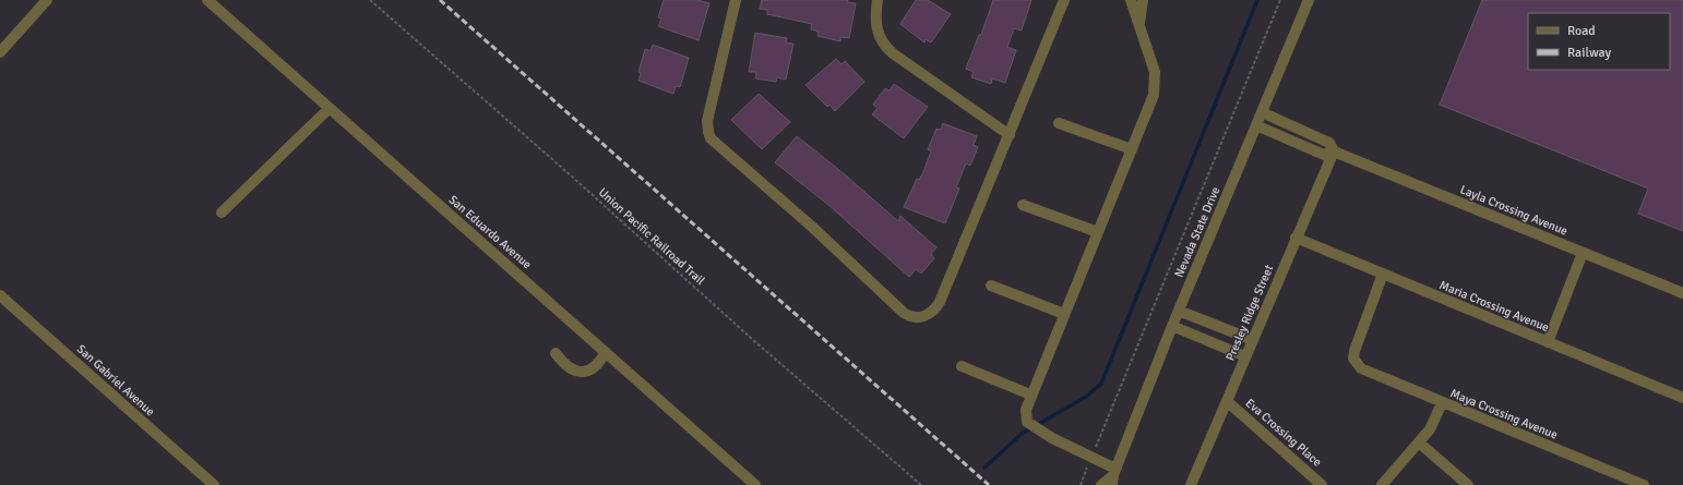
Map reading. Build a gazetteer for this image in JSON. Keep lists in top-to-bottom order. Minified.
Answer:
{"streets":{"street":["Layla Crossing Avenue","San Eduardo Avenue","Nevada State Drive","Maria Crossing Avenue","Presley Ridge Street","San Gabriel Avenue","Maya Crossing Avenue","Eva Crossing Place"],"path":["Union Pacific Railroad Trail"]},"crossings":[["Layla Crossing Avenue","Nevada State Drive"],["Layla Crossing Avenue","Presley Ridge Street"],["Maria Crossing Avenue","Presley Ridge Street"],["Maria Crossing Avenue","Maya Crossing Avenue"],["Presley Ridge Street","Eva Crossing Place"]],"legend":["Road","Railway"]}
